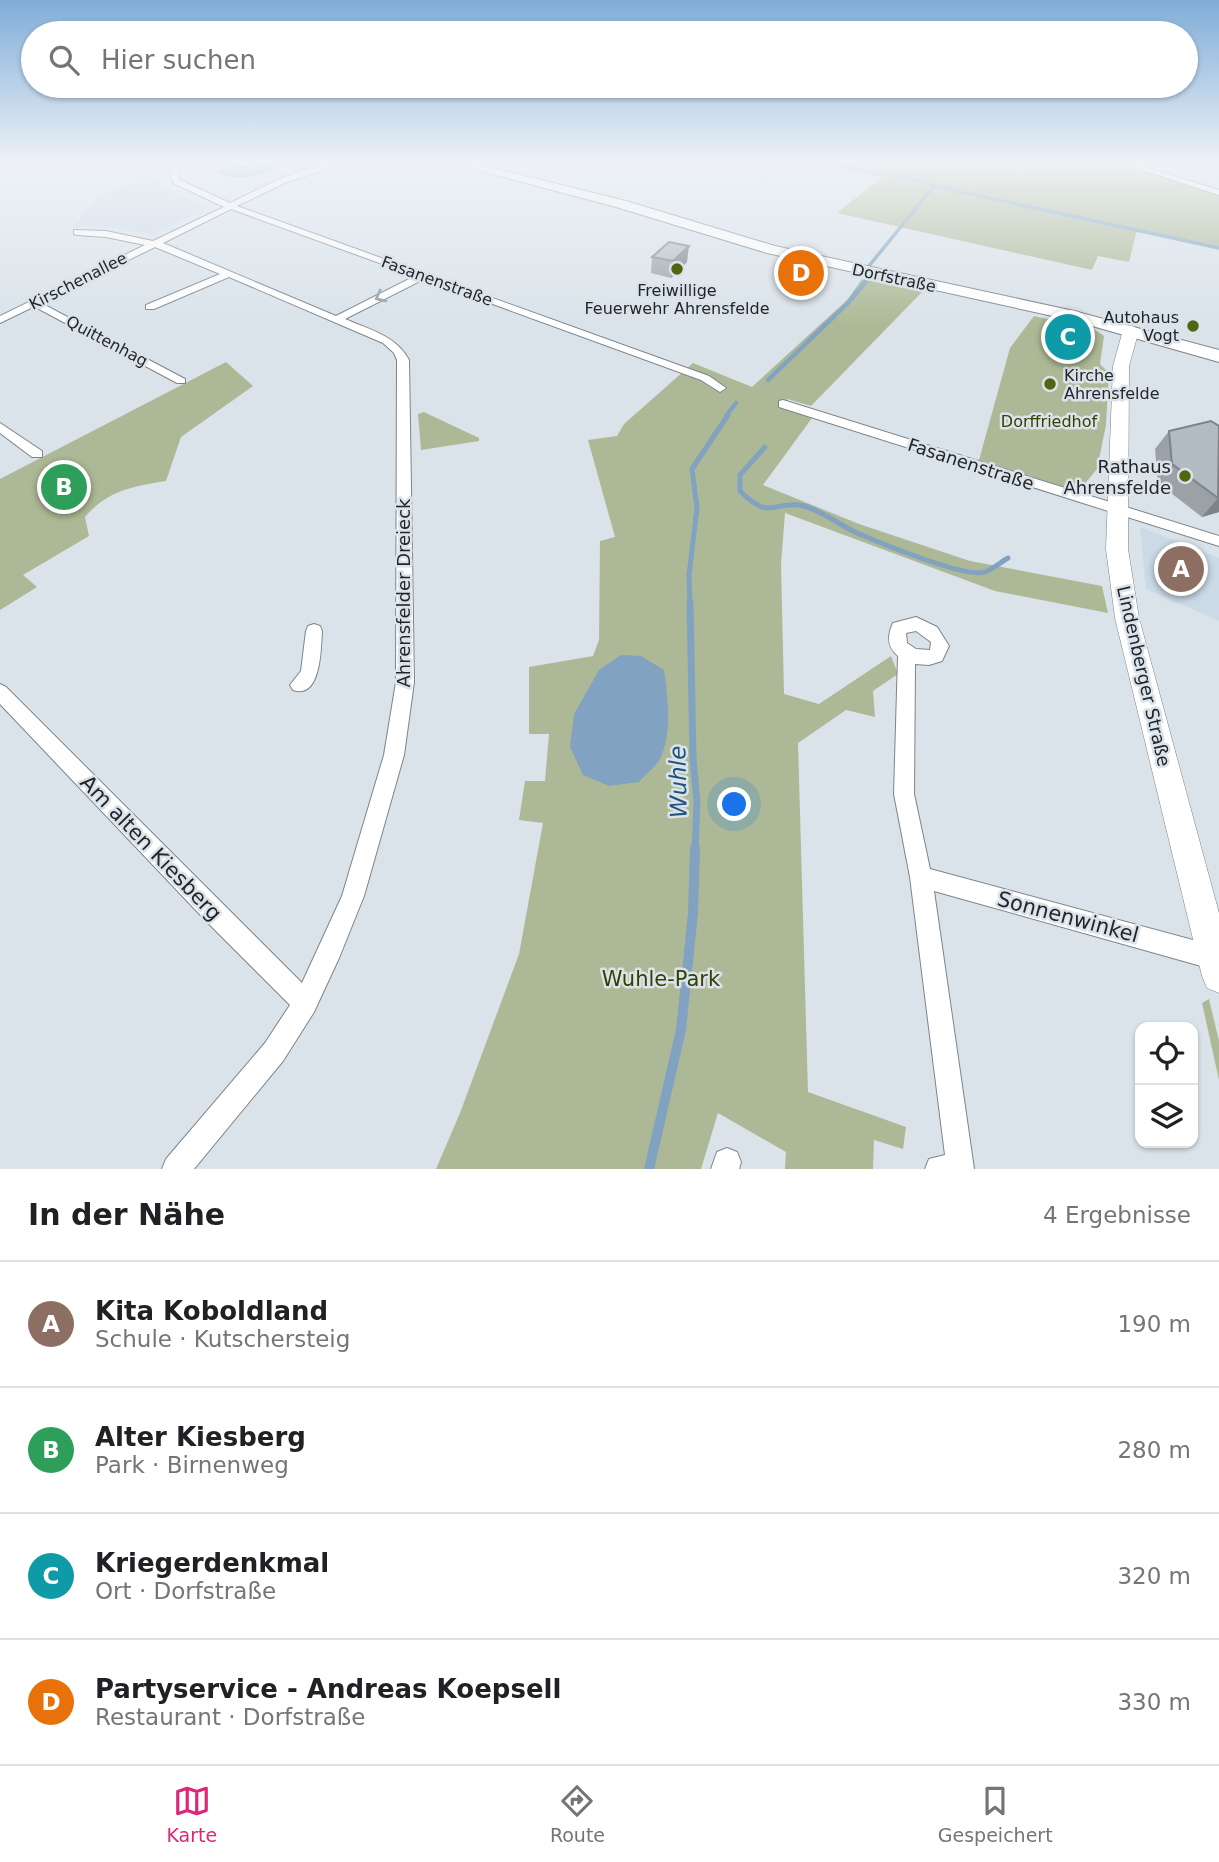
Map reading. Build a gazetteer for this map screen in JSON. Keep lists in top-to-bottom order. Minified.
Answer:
{"streets":{"main road":["Dorfstraße"],"street":["Kirschenallee","Fasanenstraße","Quittenhag","Ahrensfelder Dreieck","Lindenberger Straße","Am alten Kiesberg","Sonnenwinkel"]},"crossings":[["Dorfstraße","Lindenberger Straße"],["Kirschenallee","Quittenhag"],["Kirschenallee","Ahrensfelder Dreieck"],["Fasanenstraße","Lindenberger Straße"],["Ahrensfelder Dreieck","Am alten Kiesberg"],["Lindenberger Straße","Sonnenwinkel"]],"water":["Wuhle"],"parks":["Dorffriedhof","Wuhle-Park"],"places":["Freiwillige Feuerwehr Ahrensfelde","Autohaus Vogt","Kirche Ahrensfelde","Rathaus Ahrensfelde"],"page":{"search":"Hier suchen","pins":["D","C","B","A"],"heading":["In der Nähe","4 Ergebnisse"],"list":[{"mark":"A","name":"Kita Koboldland","note":"Schule · Kutschersteig","value":"190 m"},{"mark":"B","name":"Alter Kiesberg","note":"Park · Birnenweg","value":"280 m"},{"mark":"C","name":"Kriegerdenkmal","note":"Ort · Dorfstraße","value":"320 m"},{"mark":"D","name":"Partyservice - Andreas Koepsell","note":"Restaurant · Dorfstraße","value":"330 m"}],"nav":["Karte","Route","Gespeichert"]}}
